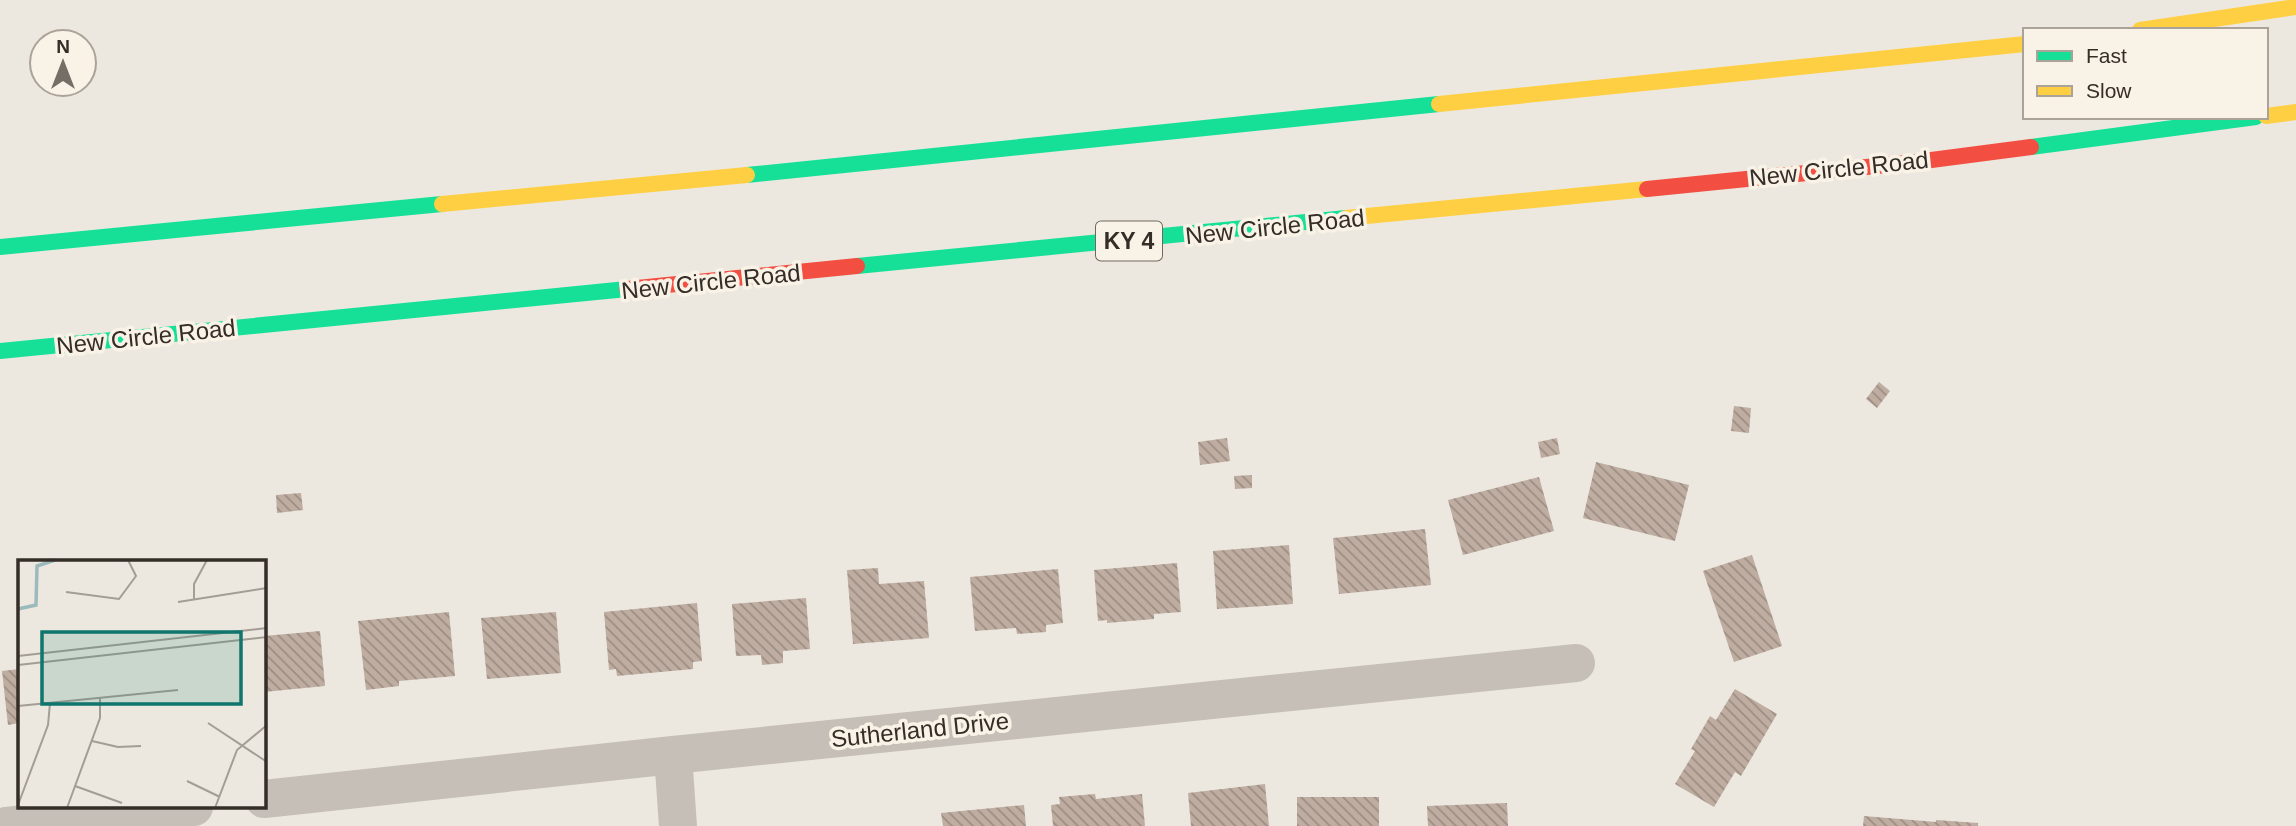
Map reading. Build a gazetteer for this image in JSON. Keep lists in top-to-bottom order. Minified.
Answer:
{"streets":{"highway":["New Circle Road","KY 4"],"street":["Sutherland Drive"]},"legend":["Fast","Slow"],"north":"top"}
